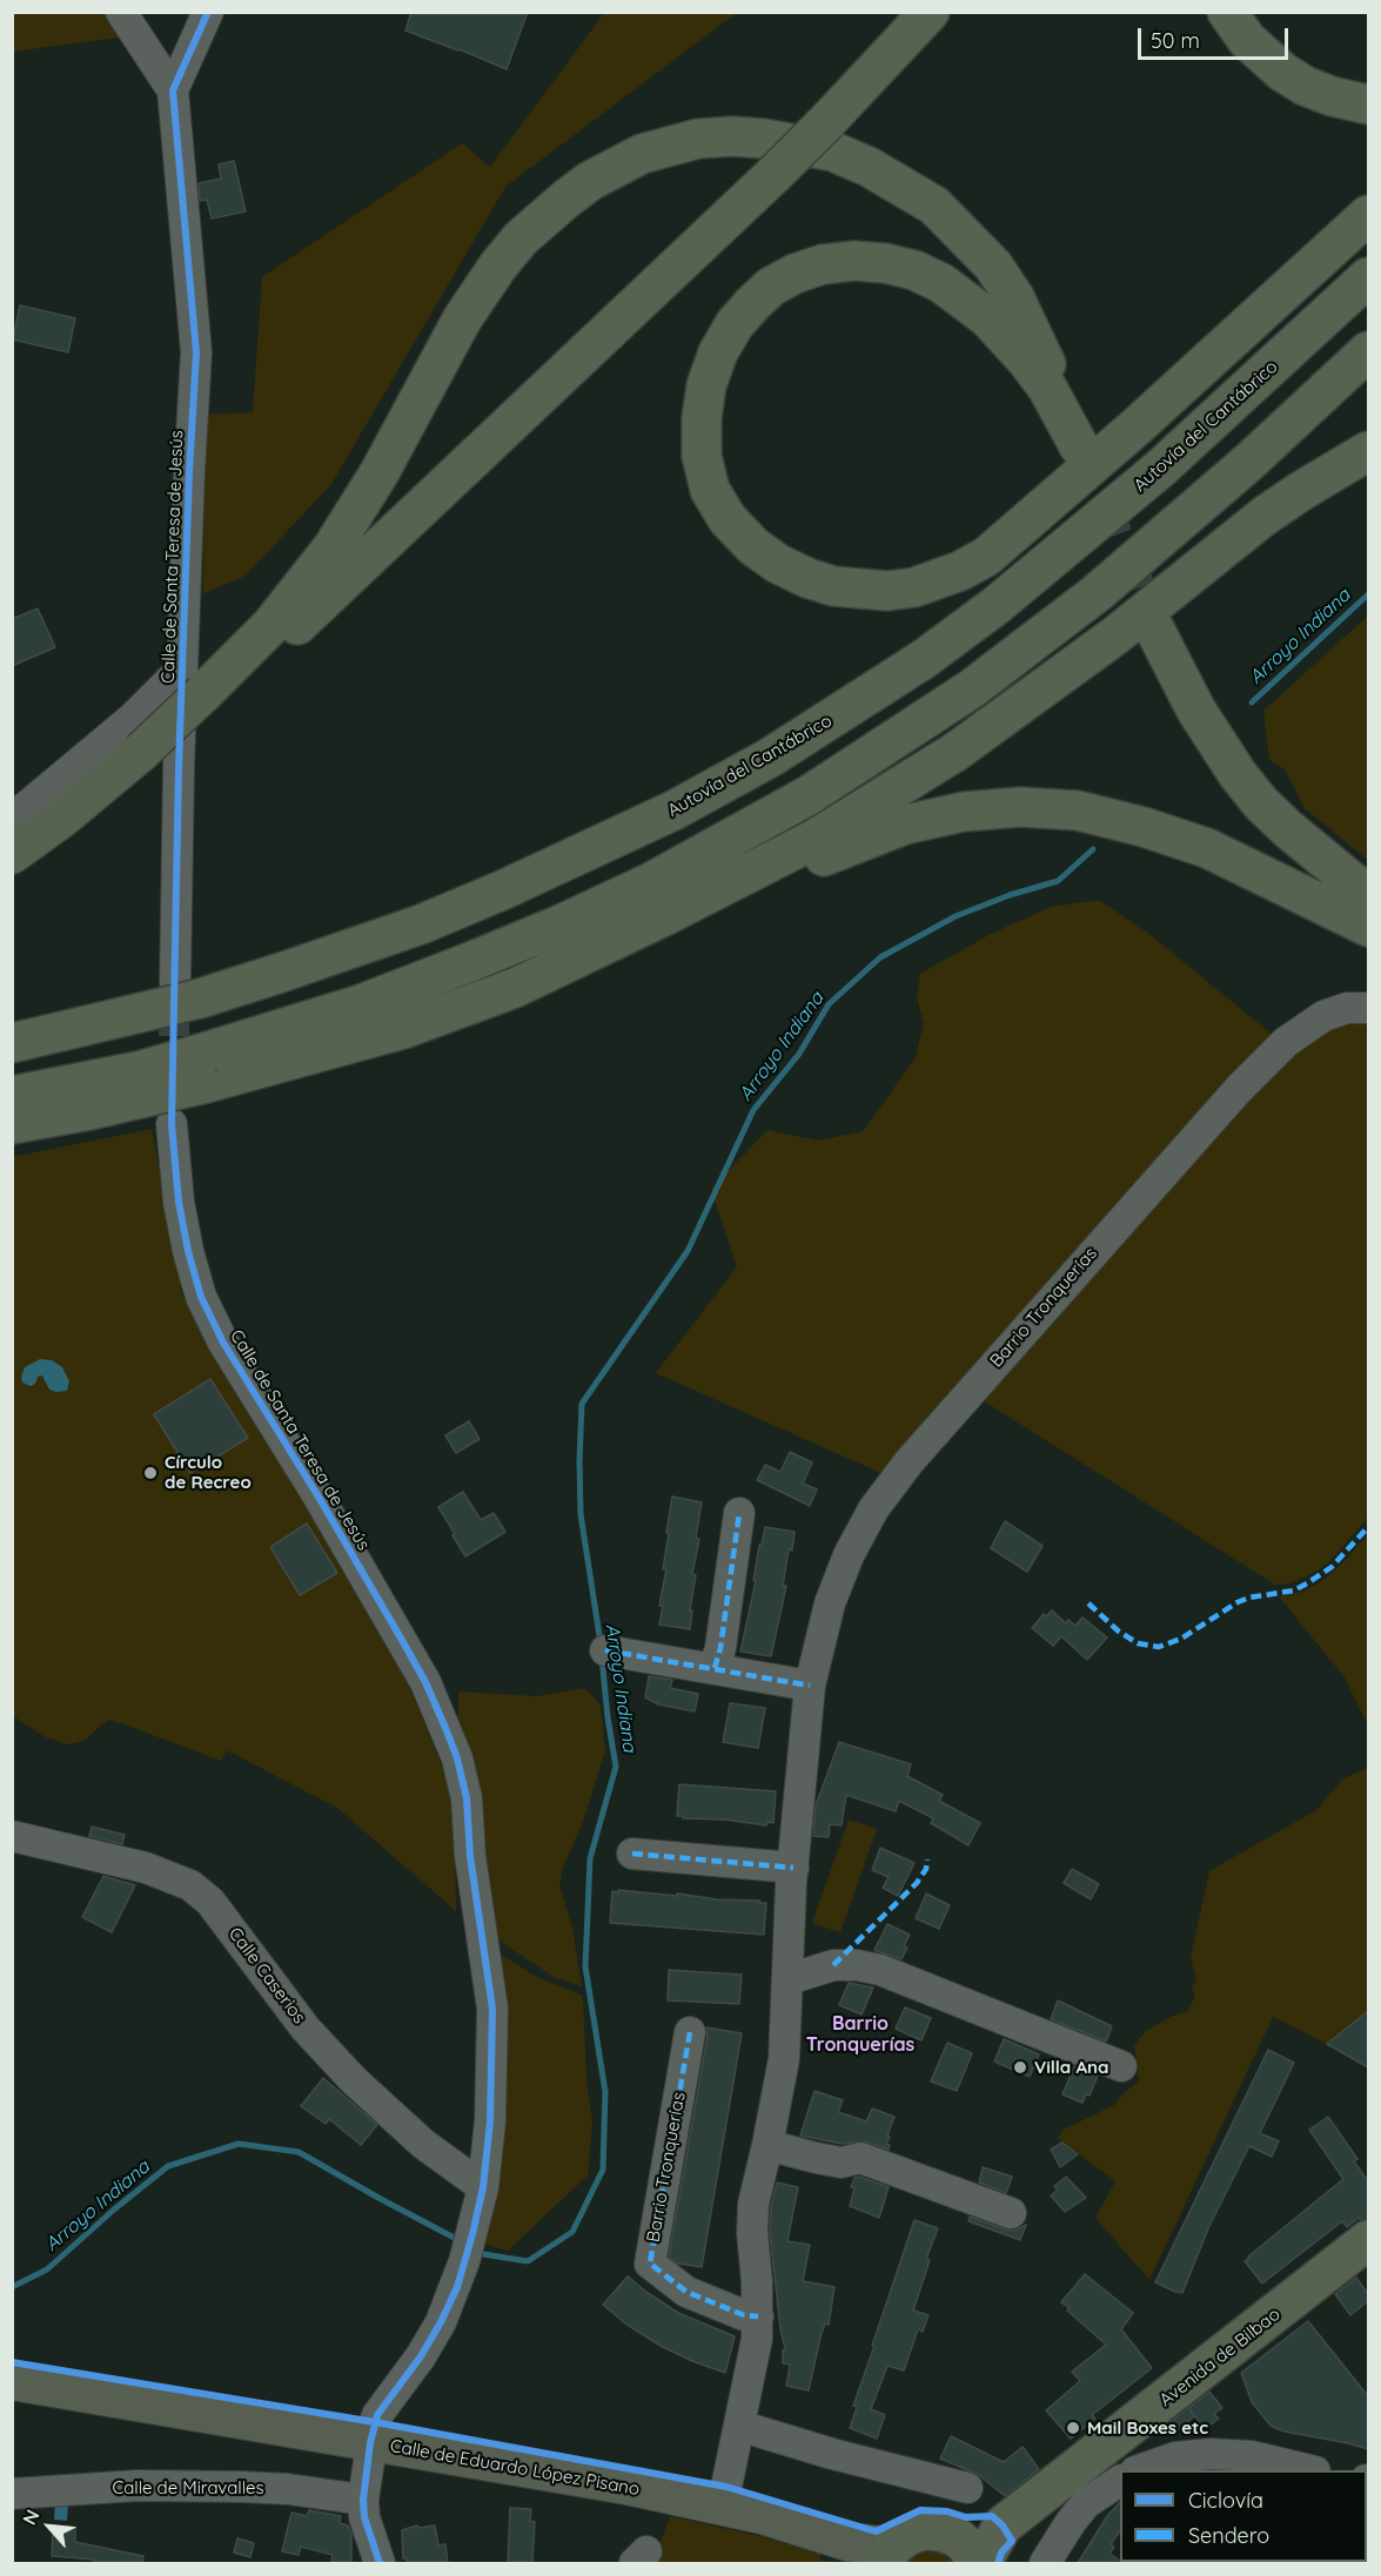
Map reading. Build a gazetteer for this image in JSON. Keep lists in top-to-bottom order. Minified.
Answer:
{"streets":{"highway":["Autovía del Cantábrico","Avenida de Bilbao"],"main road":["Calle de Eduardo López Pisano"],"street":["Calle de Santa Teresa de Jesús","Barrio Tronquerías","Calle Caserios","Calle de Miravalles"]},"crossings":[["Autovía del Cantábrico","Calle de Santa Teresa de Jesús"],["Calle de Santa Teresa de Jesús","Calle Caserios"],["Calle de Santa Teresa de Jesús","Calle de Eduardo López Pisano"],["Calle de Santa Teresa de Jesús","Calle de Miravalles"],["Barrio Tronquerías","Calle de Eduardo López Pisano"]],"districts":["Barrio Tronquerías"],"water":["Arroyo Indiana"],"places":["Círculo de Recreo","Villa Ana","Mail Boxes etc"],"legend":["Ciclovía","Sendero"],"scale_bar":"50 m","north":"top left"}
